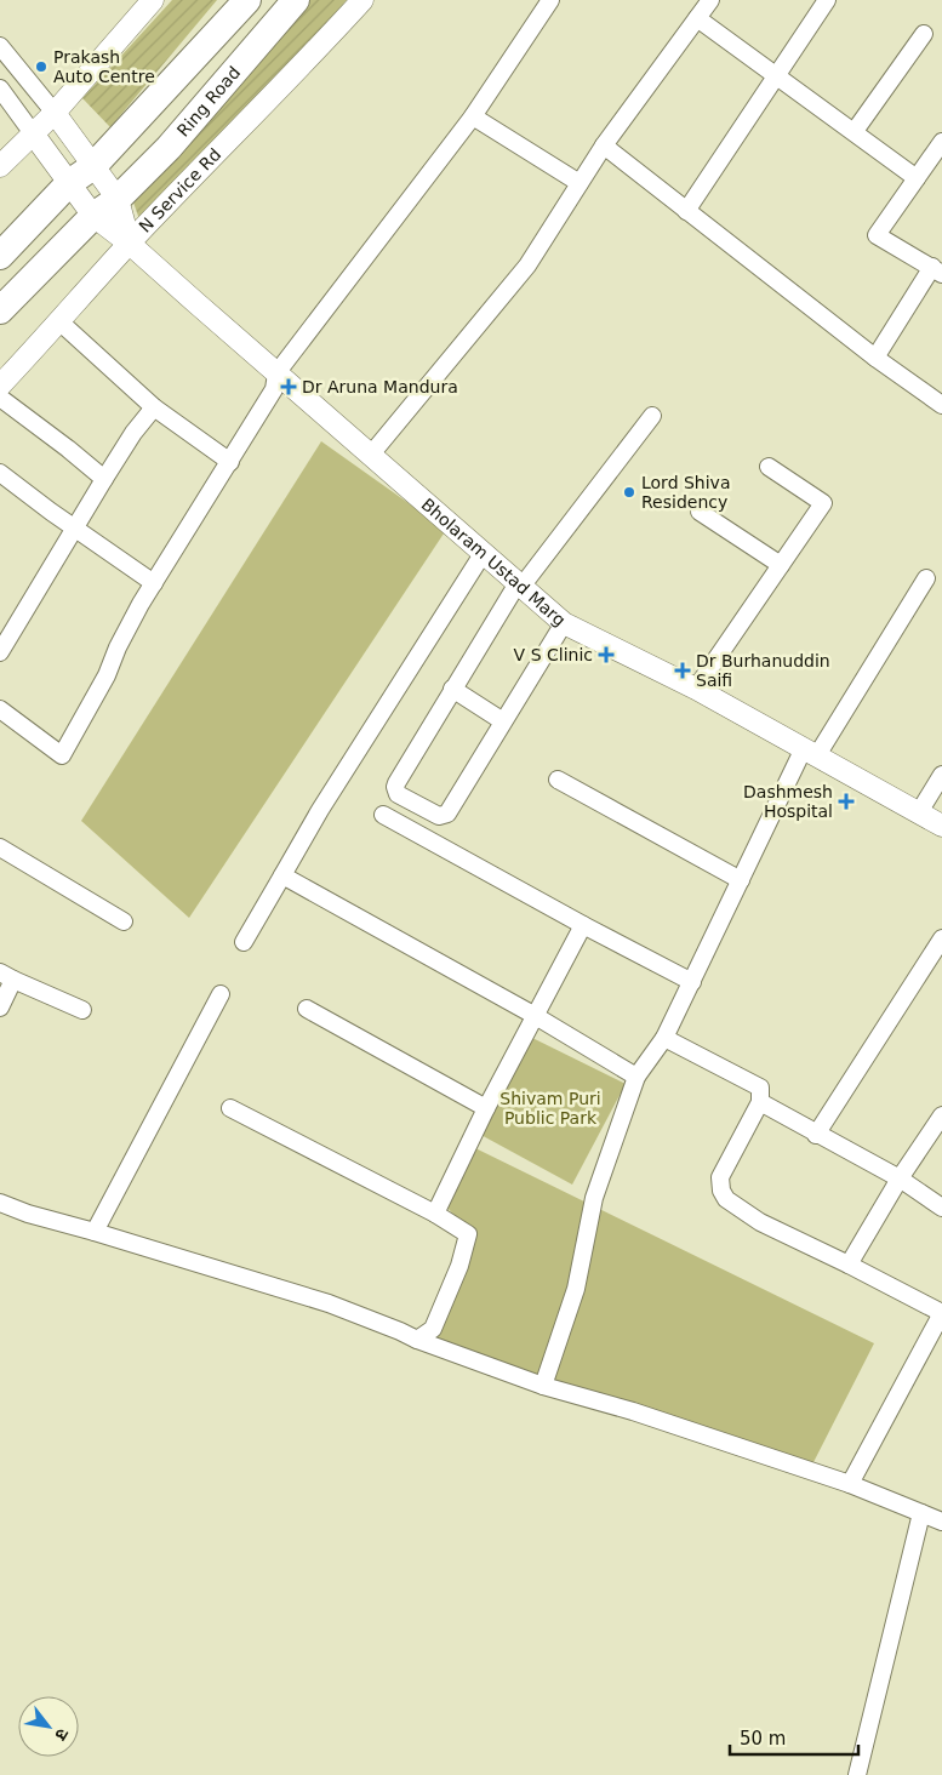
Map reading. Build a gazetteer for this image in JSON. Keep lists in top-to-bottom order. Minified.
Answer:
{"streets":{"highway":["Ring Road"],"street":["N Service Rd","Bholaram Ustad Marg"]},"crossings":[["Ring Road","Bholaram Ustad Marg"],["N Service Rd","Bholaram Ustad Marg"]],"parks":["Shivam Puri Public Park"],"places":{"other":["Prakash Auto Centre","Lord Shiva Residency"],"health":["Dr Aruna Mandura","V S Clinic","Dr Burhanuddin Saifi","Dashmesh Hospital"]},"scale_bar":"50 m","north":"bottom right"}
